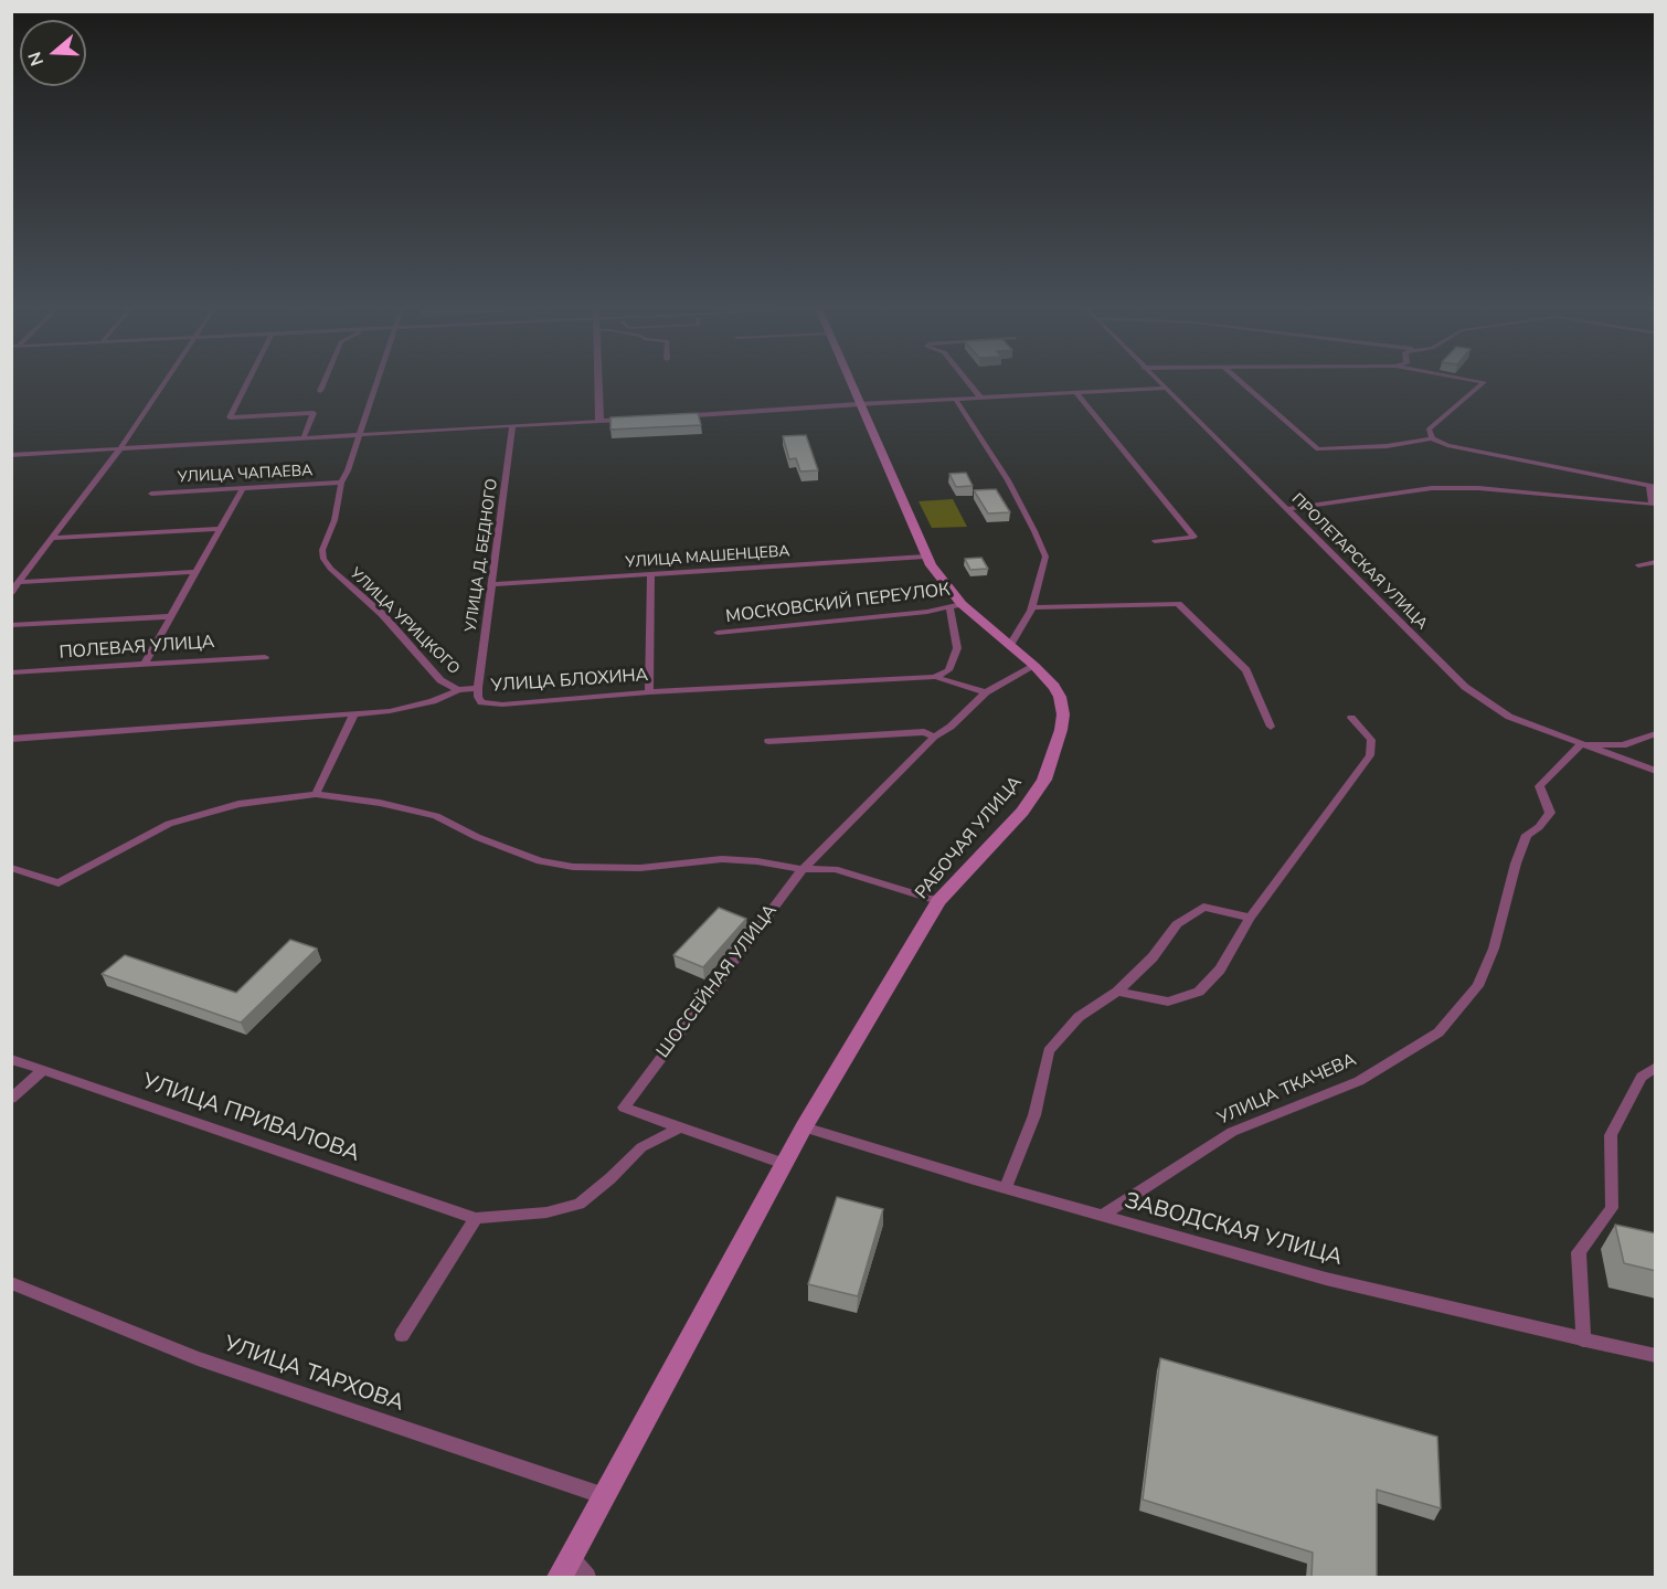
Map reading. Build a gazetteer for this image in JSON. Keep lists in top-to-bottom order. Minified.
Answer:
{"streets":{"main road":["РАБОЧАЯ УЛИЦА"],"street":["УЛИЦА ЧАПАЕВА","УЛИЦА Д. БЕДНОГО","УЛИЦА МАШЕНЦЕВА","ПРОЛЕТАРСКАЯ УЛИЦА","МОСКОВСКИЙ ПЕРЕУЛОК","УЛИЦА УРИЦКОГО","ПОЛЕВАЯ УЛИЦА","УЛИЦА БЛОХИНА","ШОССЕЙНАЯ УЛИЦА","УЛИЦА ТКАЧЕВА","УЛИЦА ПРИВАЛОВА","ЗАВОДСКАЯ УЛИЦА","УЛИЦА ТАРХОВА"]},"crossings":[["УЛИЦА ЧАПАЕВА","УЛИЦА УРИЦКОГО"],["УЛИЦА Д. БЕДНОГО","УЛИЦА МАШЕНЦЕВА"],["УЛИЦА Д. БЕДНОГО","УЛИЦА БЛОХИНА"],["УЛИЦА МАШЕНЦЕВА","РАБОЧАЯ УЛИЦА"],["ПРОЛЕТАРСКАЯ УЛИЦА","УЛИЦА ТКАЧЕВА"],["МОСКОВСКИЙ ПЕРЕУЛОК","РАБОЧАЯ УЛИЦА"],["УЛИЦА УРИЦКОГО","УЛИЦА БЛОХИНА"],["УЛИЦА БЛОХИНА","ШОССЕЙНАЯ УЛИЦА"],["РАБОЧАЯ УЛИЦА","ШОССЕЙНАЯ УЛИЦА"],["РАБОЧАЯ УЛИЦА","ЗАВОДСКАЯ УЛИЦА"],["УЛИЦА ТКАЧЕВА","ЗАВОДСКАЯ УЛИЦА"]],"north":"left"}
